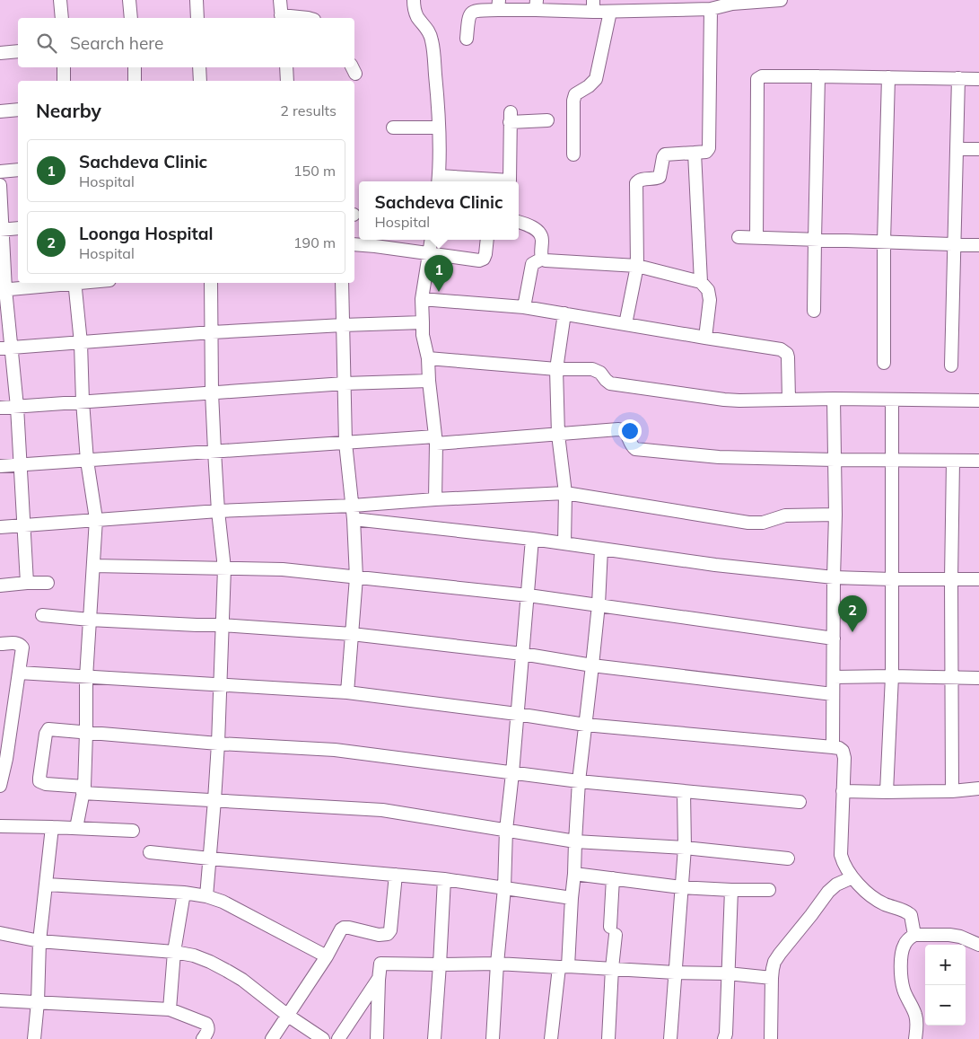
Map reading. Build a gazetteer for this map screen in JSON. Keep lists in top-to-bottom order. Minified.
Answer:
{"page":{"search":"Search here","heading":["Nearby","2 results"],"list":[{"mark":"1","name":"Sachdeva Clinic","note":"Hospital","value":"150 m"},{"mark":"2","name":"Loonga Hospital","note":"Hospital","value":"190 m"}],"popup":["Sachdeva Clinic","Hospital"],"pins":["1","2"],"map_buttons":["+","−"]}}
